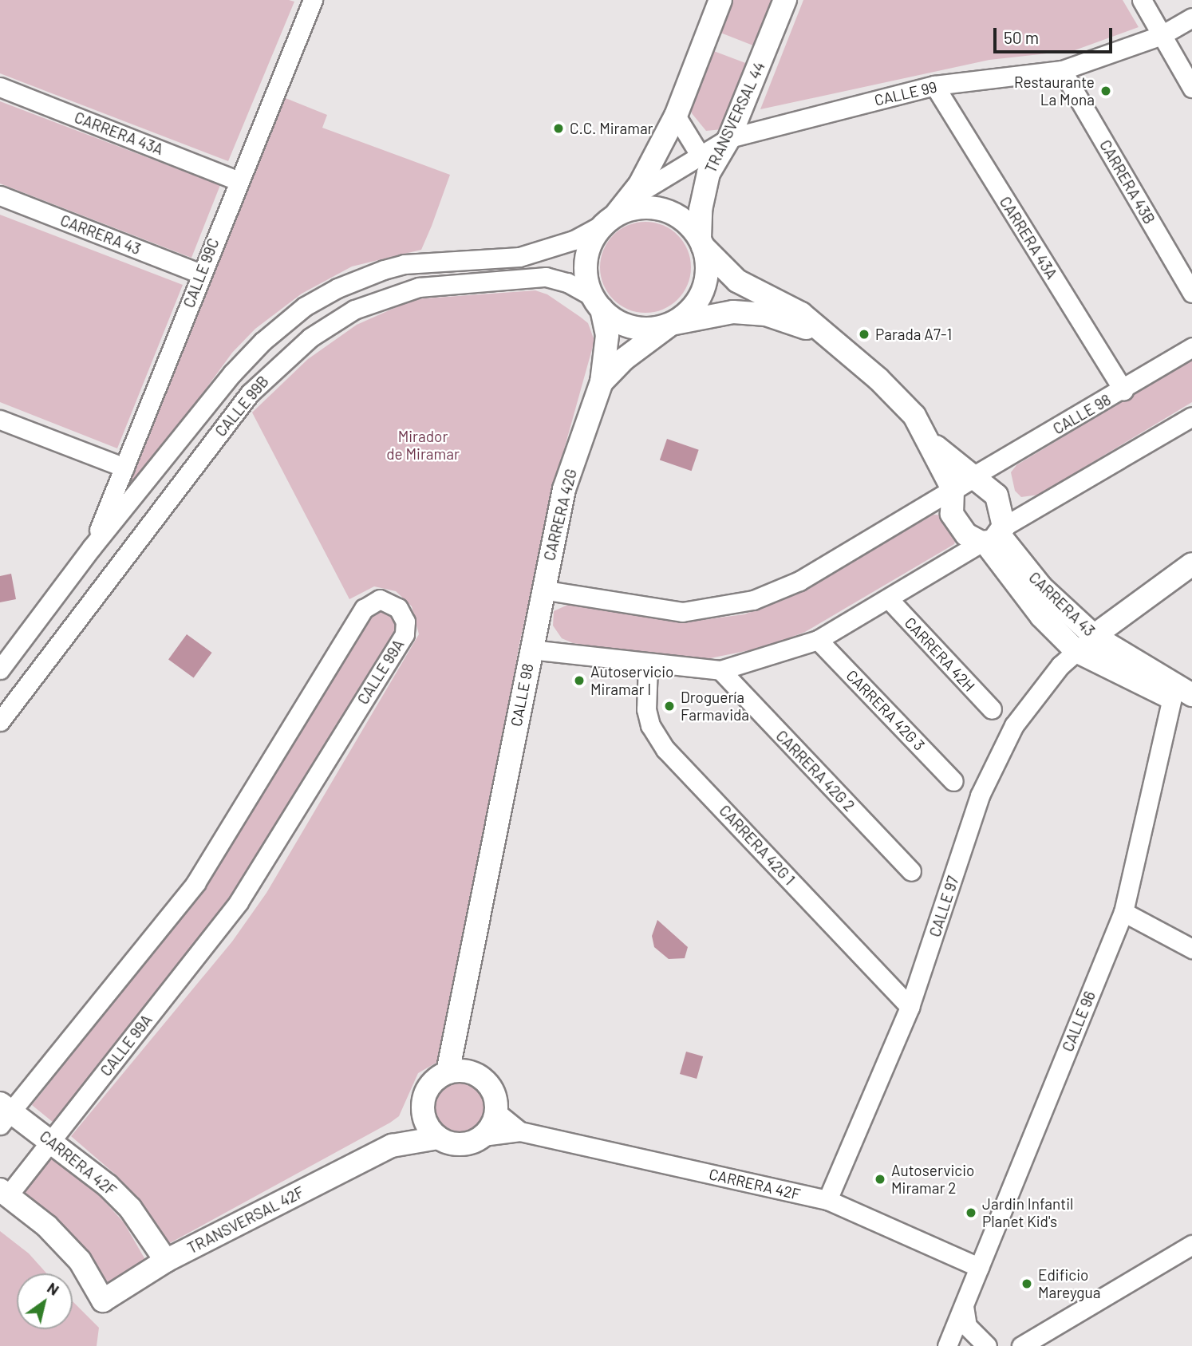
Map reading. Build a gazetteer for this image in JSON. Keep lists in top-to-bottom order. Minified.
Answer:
{"streets":{"street":["CALLE 99","TRANSVERSAL 44","CARRERA 43A","CARRERA 43B","CARRERA 43","CALLE 99C","CALLE 99B","CALLE 98","CARRERA 42G","CARRERA 42H","CALLE 99A","CARRERA 42G 3","CARRERA 42G 2","CARRERA 42G 1","CALLE 97","CALLE 96","CARRERA 42F","TRANSVERSAL 42F"]},"crossings":[["CALLE 99","TRANSVERSAL 44"],["CALLE 99","CARRERA 43A"],["CALLE 99","CARRERA 43B"],["CALLE 99","CALLE 99B"],["CALLE 99","CARRERA 42G"],["TRANSVERSAL 44","CALLE 99B"],["TRANSVERSAL 44","CARRERA 42G"],["CARRERA 43A","CALLE 99C"],["CARRERA 43A","CALLE 98"],["CARRERA 43","CALLE 99C"],["CARRERA 43","CALLE 98"],["CARRERA 43","CALLE 97"],["CARRERA 43","CALLE 96"],["CALLE 99C","CALLE 99B"],["CALLE 99B","CARRERA 42G"],["CALLE 98","CARRERA 42G"],["CALLE 98","CARRERA 42H"],["CALLE 98","CARRERA 42G 3"],["CALLE 98","CARRERA 42G 2"],["CALLE 98","CARRERA 42G 1"],["CALLE 98","CARRERA 42F"],["CALLE 98","TRANSVERSAL 42F"],["CALLE 99A","CARRERA 42F"],["CALLE 99A","TRANSVERSAL 42F"],["CARRERA 42G 1","CALLE 97"],["CALLE 97","CARRERA 42F"],["CALLE 96","CARRERA 42F"],["CARRERA 42F","TRANSVERSAL 42F"]],"parks":["Mirador de Miramar"],"places":["Restaurante La Mona","C.C. Miramar","Parada A7-1","Autoservicio Miramar I","Droguería Farmavida","Autoservicio Miramar 2","Jardin Infantil Planet Kid's","Edificio Mareygua"],"scale_bar":"50 m","north":"top right"}
